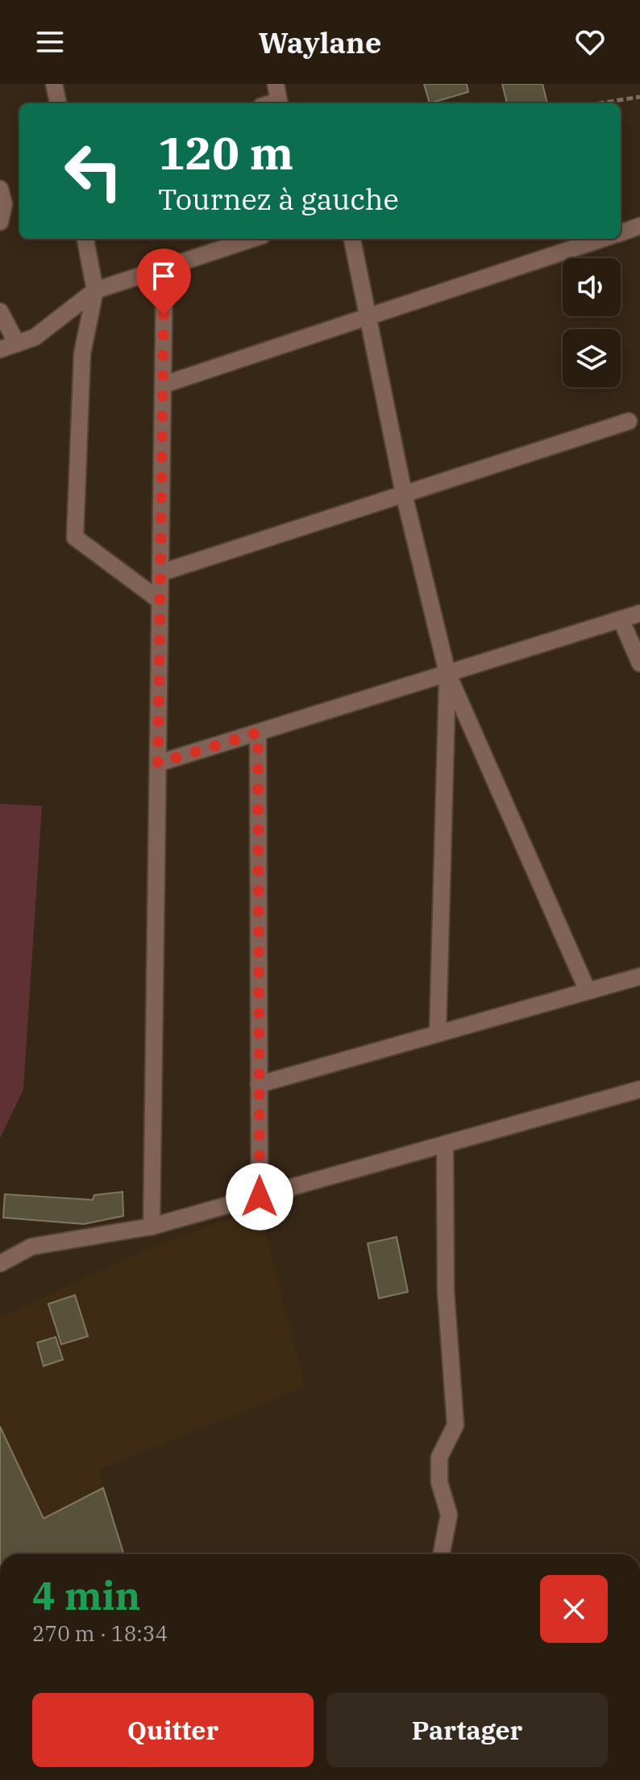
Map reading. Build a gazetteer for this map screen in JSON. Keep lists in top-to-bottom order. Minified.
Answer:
{"page":{"header":"Waylane","turn":["120 m","Tournez à gauche"],"heading":["4 min","270 m · 18:34"],"buttons":["Quitter","Partager"]}}
